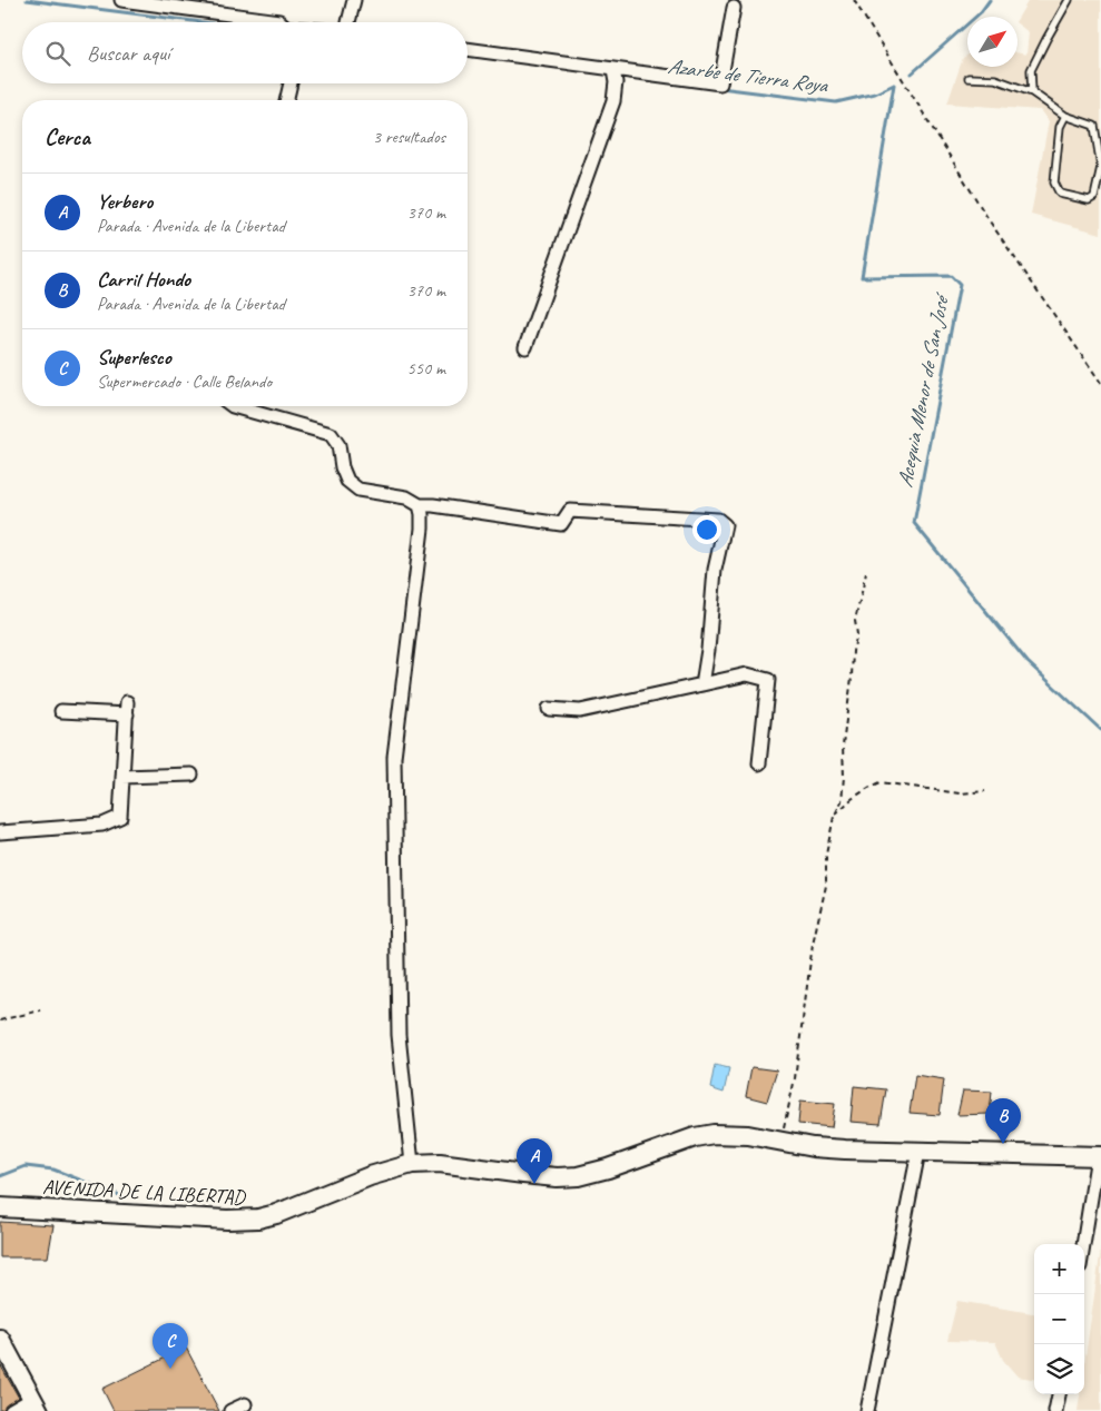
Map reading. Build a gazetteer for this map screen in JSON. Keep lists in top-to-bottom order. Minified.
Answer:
{"streets":{"main road":["AVENIDA DE LA LIBERTAD"]},"water":["Azarbe de Tierra Roya","Acequia Menor de San José"],"north":"top right","page":{"search":"Buscar aquí","heading":["Cerca","3 resultados"],"list":[{"mark":"A","name":"Yerbero","note":"Parada · Avenida de la Libertad","value":"370 m"},{"mark":"B","name":"Carril Hondo","note":"Parada · Avenida de la Libertad","value":"370 m"},{"mark":"C","name":"Superlesco","note":"Supermercado · Calle Belando","value":"550 m"}],"pins":["B","A","C"],"map_buttons":["+","−"]}}
